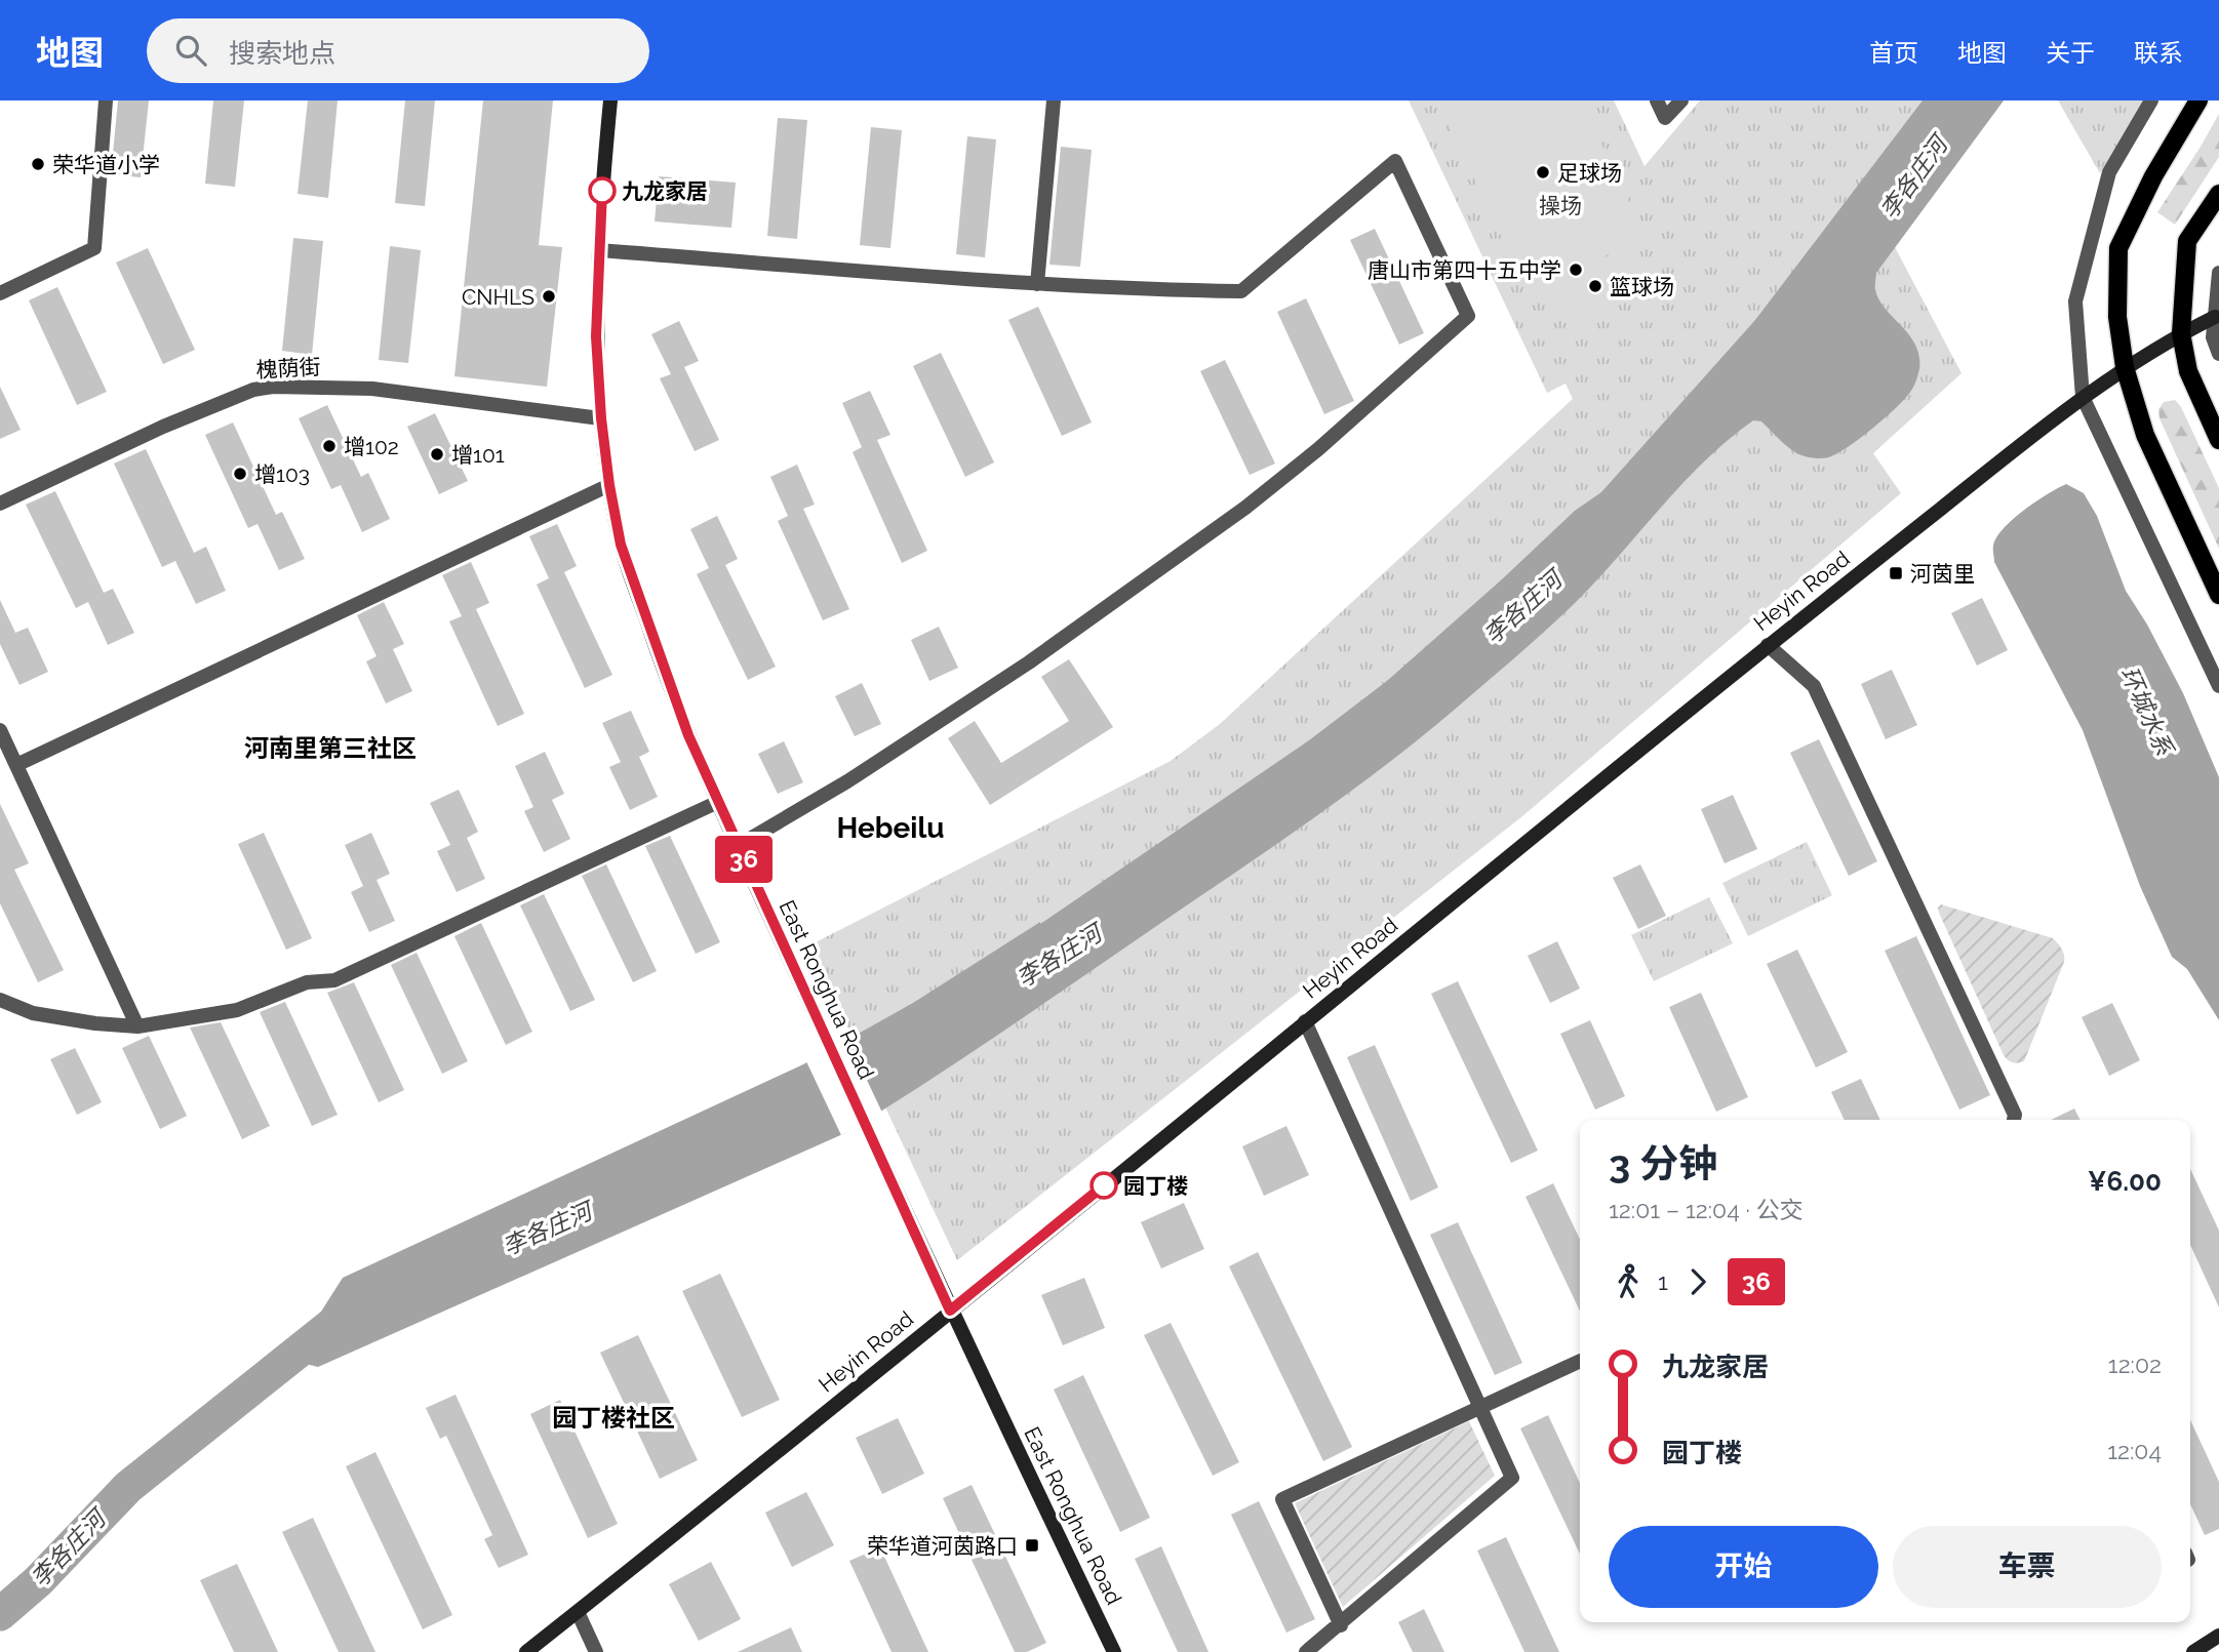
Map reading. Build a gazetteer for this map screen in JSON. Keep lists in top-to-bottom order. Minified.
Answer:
{"streets":{"street":["槐荫街","Heyin Road","East Ronghua Road"]},"crossings":[["槐荫街","East Ronghua Road"],["Heyin Road","East Ronghua Road"]],"districts":["河南里第三社区","Hebeilu","园丁楼社区"],"water":["李各庄河","环城水系"],"parks":["操场"],"places":{"other":["荣华道小学","足球场","九龙家居","唐山市第四十五中学","篮球场","CNHLS","增102","增101","增103","园丁楼"],"transit":["河茵里","荣华道河茵路口"]},"lines":["bus line 36"],"page":{"header":"地图","search":"搜索地点","nav":["首页","地图","关于","联系"],"on_map":"36","heading":["3 分钟","12:01 – 12:04 · 公交","¥6.00"],"legs":["1","36"],"list":[{"name":"九龙家居","value":"12:02"},{"name":"园丁楼","value":"12:04"}],"buttons":["开始","车票"]}}
